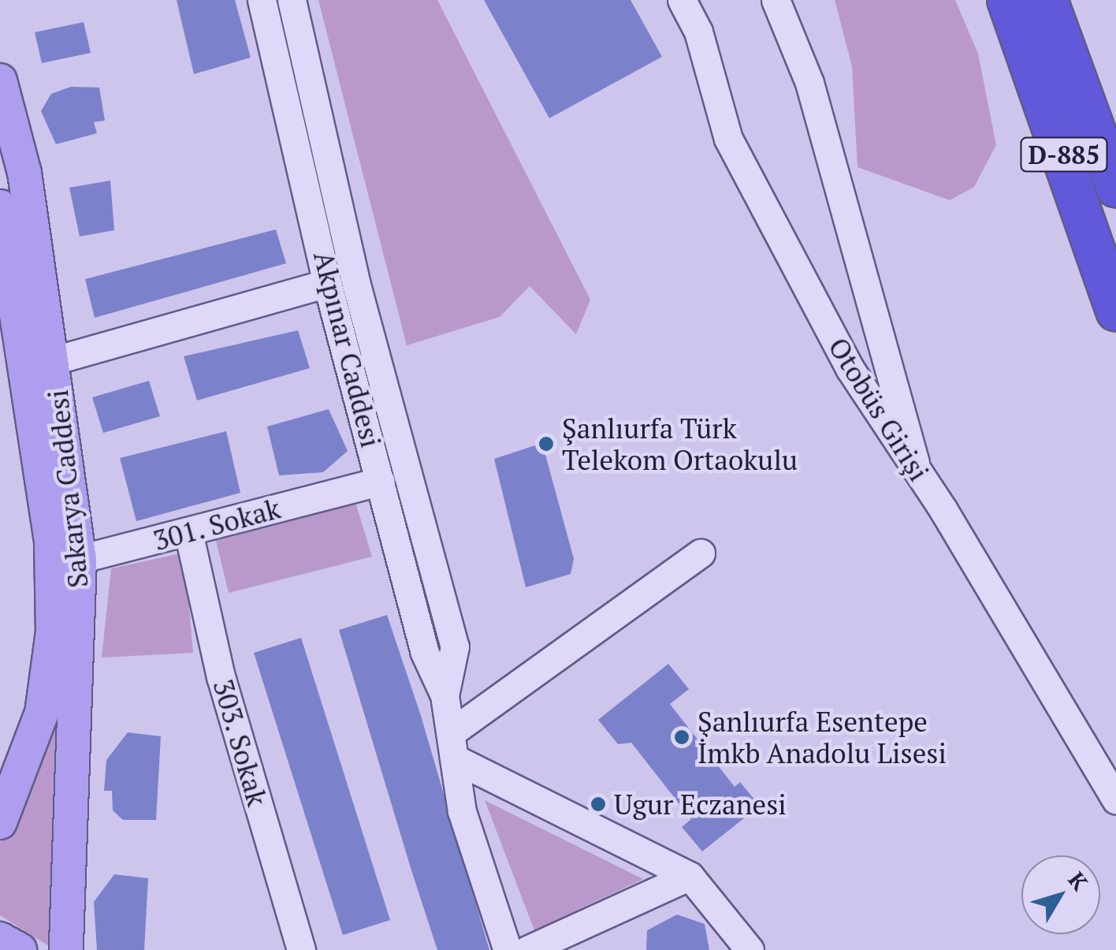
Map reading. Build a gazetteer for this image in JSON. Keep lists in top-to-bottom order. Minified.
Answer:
{"streets":{"highway":["D-885"],"main road":["Sakarya Caddesi"],"street":["Akpınar Caddesi","Otobüs Girişi","301. Sokak","303. Sokak"]},"crossings":[["Akpınar Caddesi","301. Sokak"],["Sakarya Caddesi","301. Sokak"],["301. Sokak","303. Sokak"]],"places":["Şanlıurfa Türk Telekom Ortaokulu","Şanlıurfa Esentepe İmkb Anadolu Lisesi","Ugur Eczanesi"],"north":"top right"}
